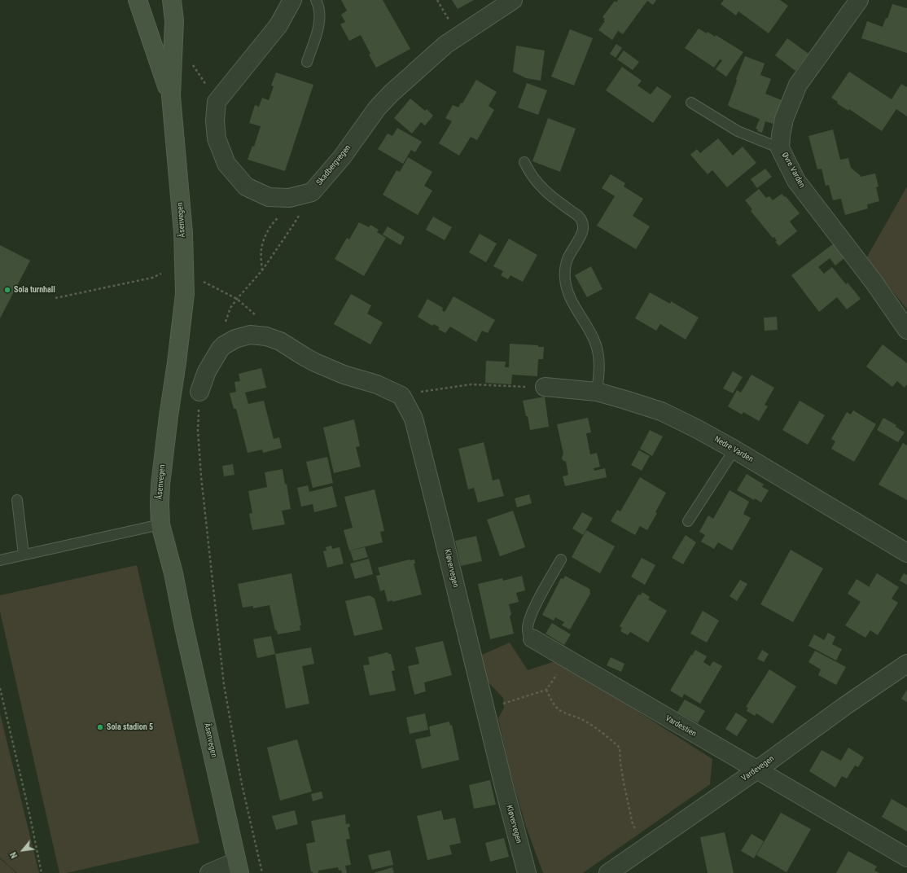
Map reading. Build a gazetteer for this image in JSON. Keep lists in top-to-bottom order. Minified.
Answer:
{"streets":{"street":["Skadbergvegen","Øvre Varden","Åsenvegen","Nedre Varden","Kløvervegen","Vardestien","Vardevegen"]},"crossings":[["Vardestien","Vardevegen"]],"places":["Sola turnhall","Sola stadion 5"],"north":"bottom left"}
